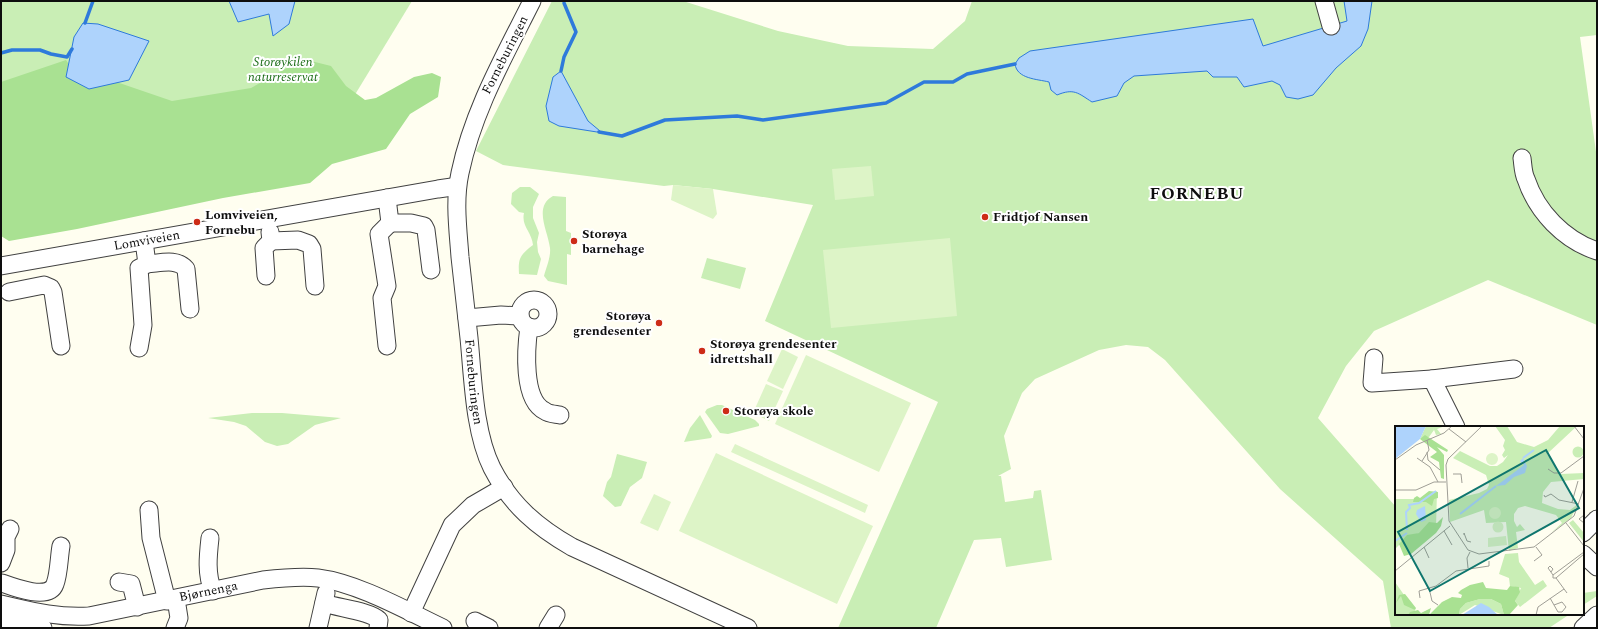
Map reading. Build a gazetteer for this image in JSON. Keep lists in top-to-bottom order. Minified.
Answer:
{"streets":{"street":["Forneburingen","Lomviveien","Bjørnenga"]},"crossings":[["Forneburingen","Lomviveien"]],"districts":["FORNEBU"],"parks":["Storøykilen naturreservat"],"places":["Fridtjof Nansen","Lomviveien, Fornebu","Storøya barnehage","Storøya grendesenter","Storøya grendesenter idrettshall","Storøya skole"]}
